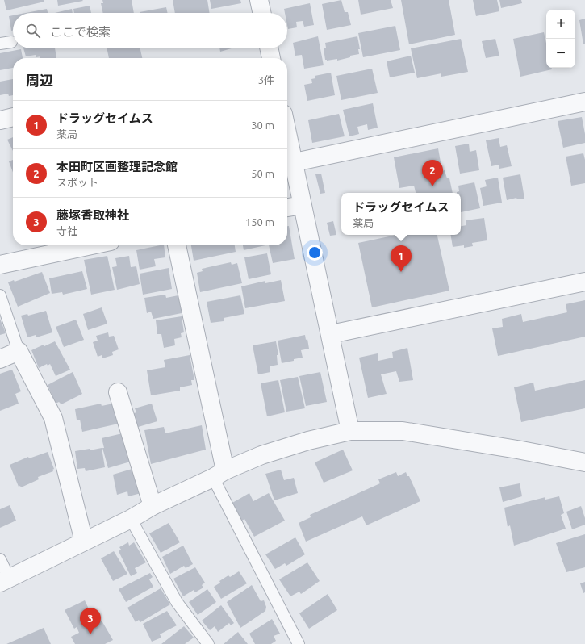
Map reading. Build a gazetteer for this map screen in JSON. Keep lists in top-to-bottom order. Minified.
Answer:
{"page":{"map_buttons":["+","−"],"search":"ここで検索","heading":["周辺","3件"],"list":[{"mark":"1","name":"ドラッグセイムス","note":"薬局","value":"30 m"},{"mark":"2","name":"本田町区画整理記念館","note":"スポット","value":"50 m"},{"mark":"3","name":"藤塚香取神社","note":"寺社","value":"150 m"}],"pins":["2","1","3"],"popup":["ドラッグセイムス","薬局"]}}
